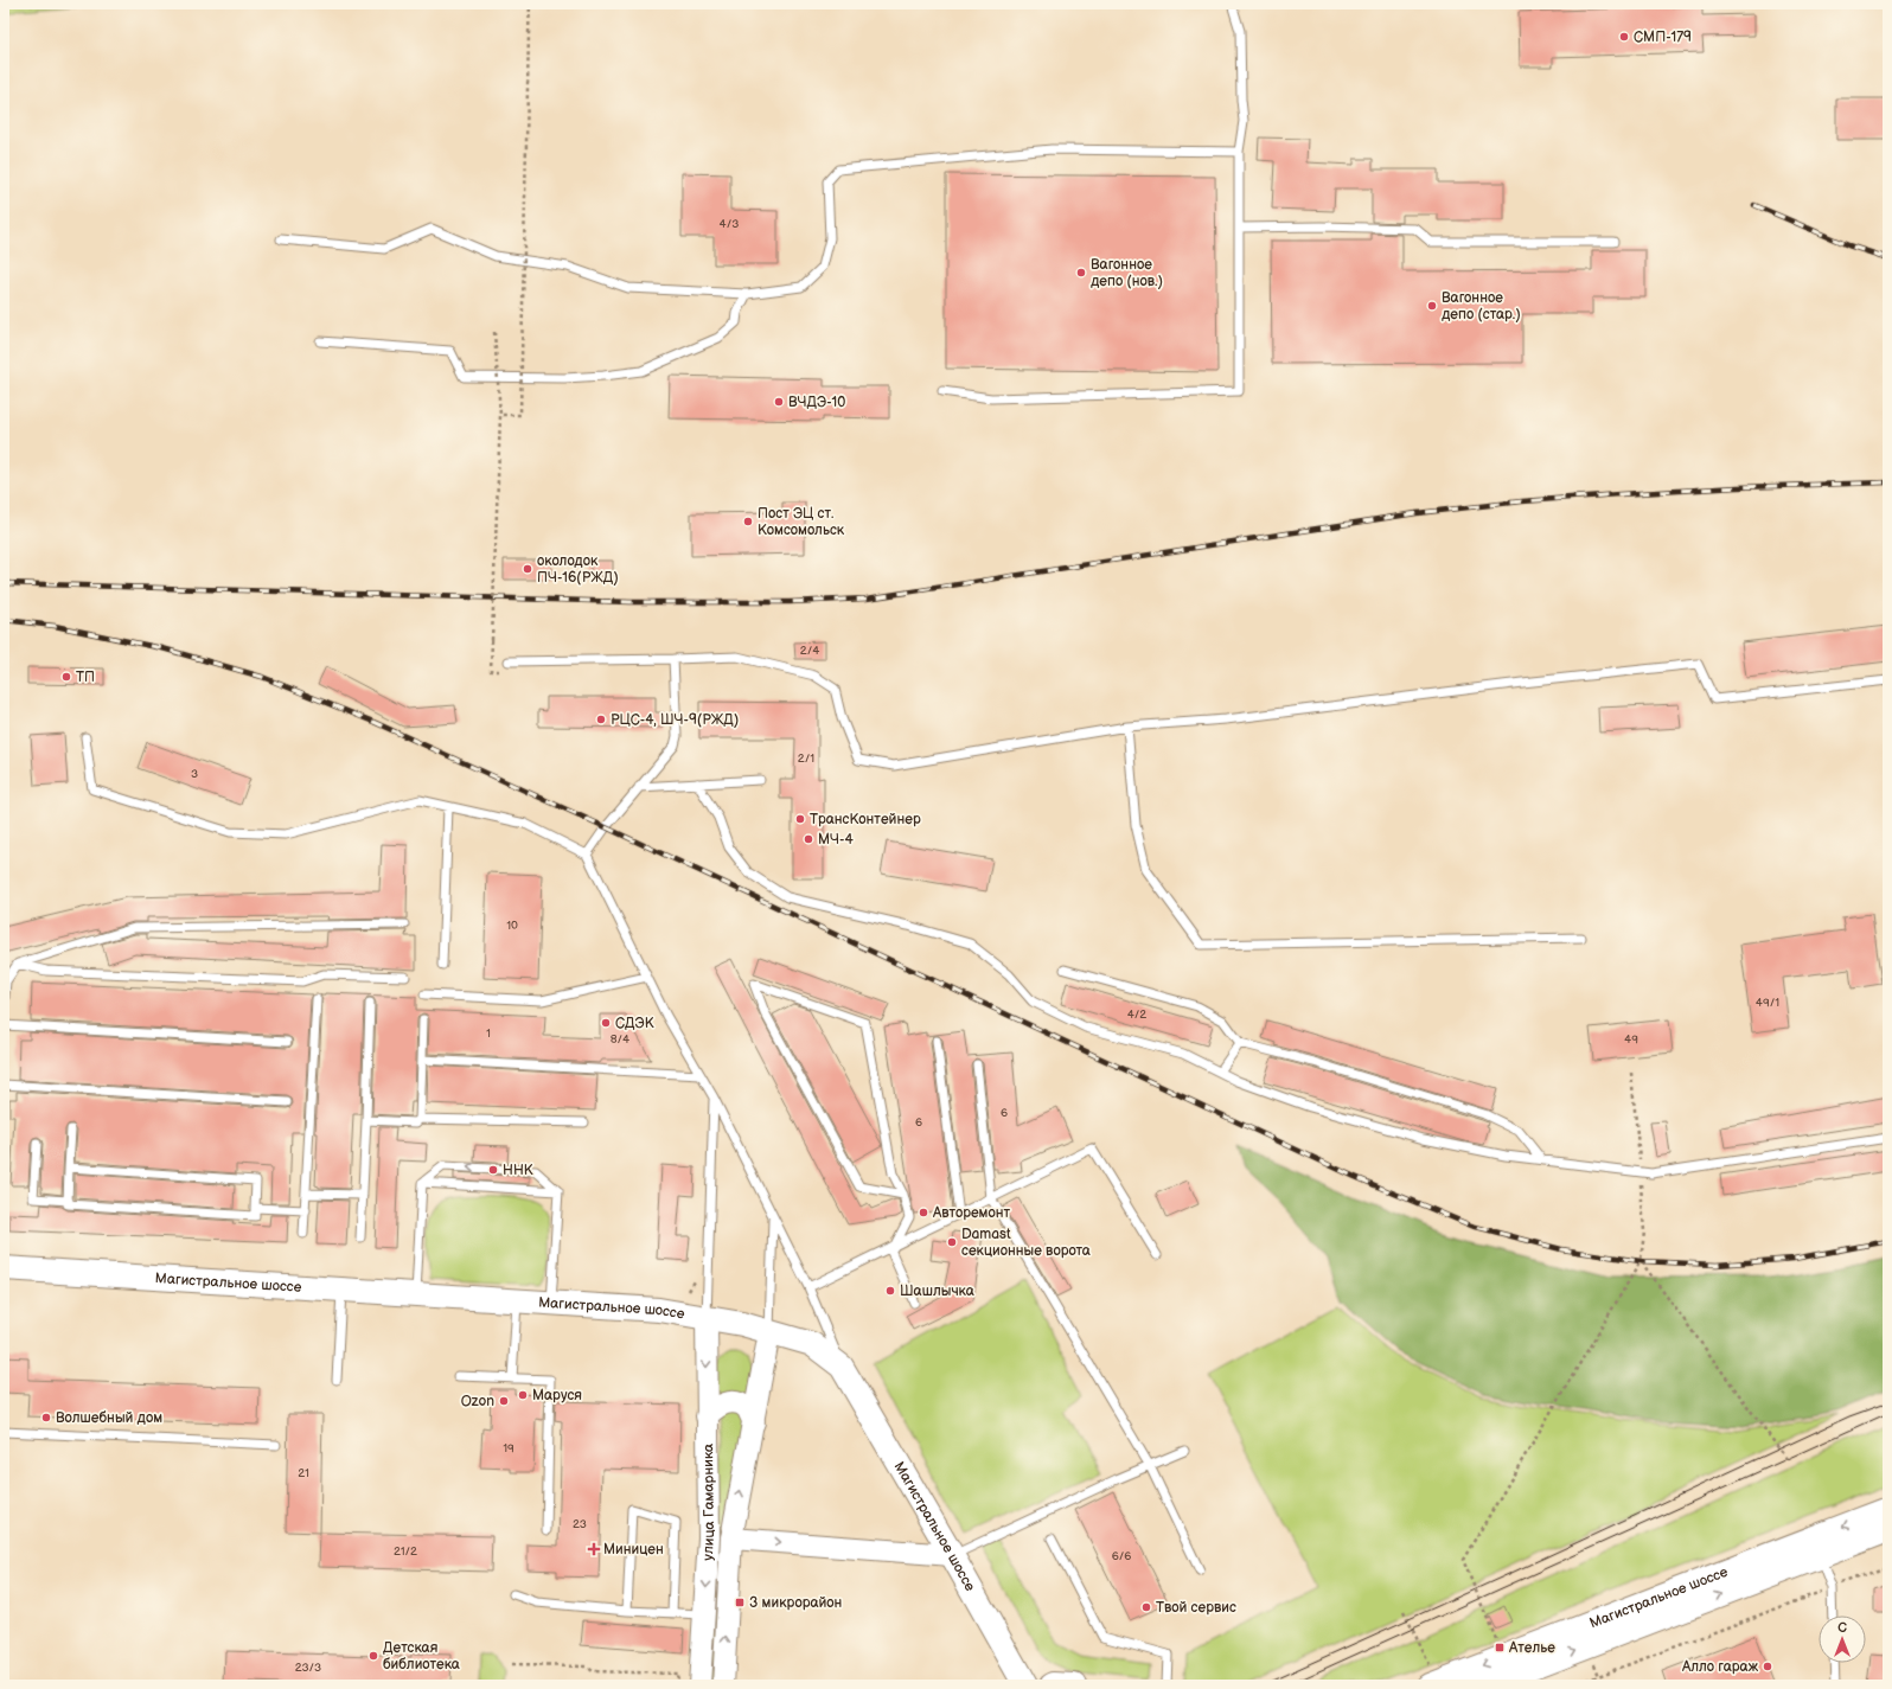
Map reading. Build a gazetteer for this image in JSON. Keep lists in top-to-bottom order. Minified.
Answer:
{"streets":{"main road":["Магистральное шоссе"],"street":["улица Гамарника"]},"crossings":[["Магистральное шоссе","улица Гамарника"]],"places":{"other":["СМП-179","Вагонное депо (нов.)","Вагонное депо (стар.)","ВЧДЭ-10","Пост ЭЦ ст. Комсомольск","околодок ПЧ-16(РЖД)","ТП","РЦС-4, ШЧ-9(РЖД)","ТрансКонтейнер","МЧ-4","СДЭК","ННК","Авторемонт","Damast секционные ворота","Шашлычка","Маруся","Ozon","Волшебный дом","Твой сервис","Детская библиотека","Алло гараж"],"health":["Миницен"],"transit":["3 микрорайон","Ателье"]},"house_numbers":["4/3","2/4","2/1","3","10","49/1","4/2","1","8/4","49","6","6","19","21","23","21/2","6/6","23/3"],"north":"top"}
